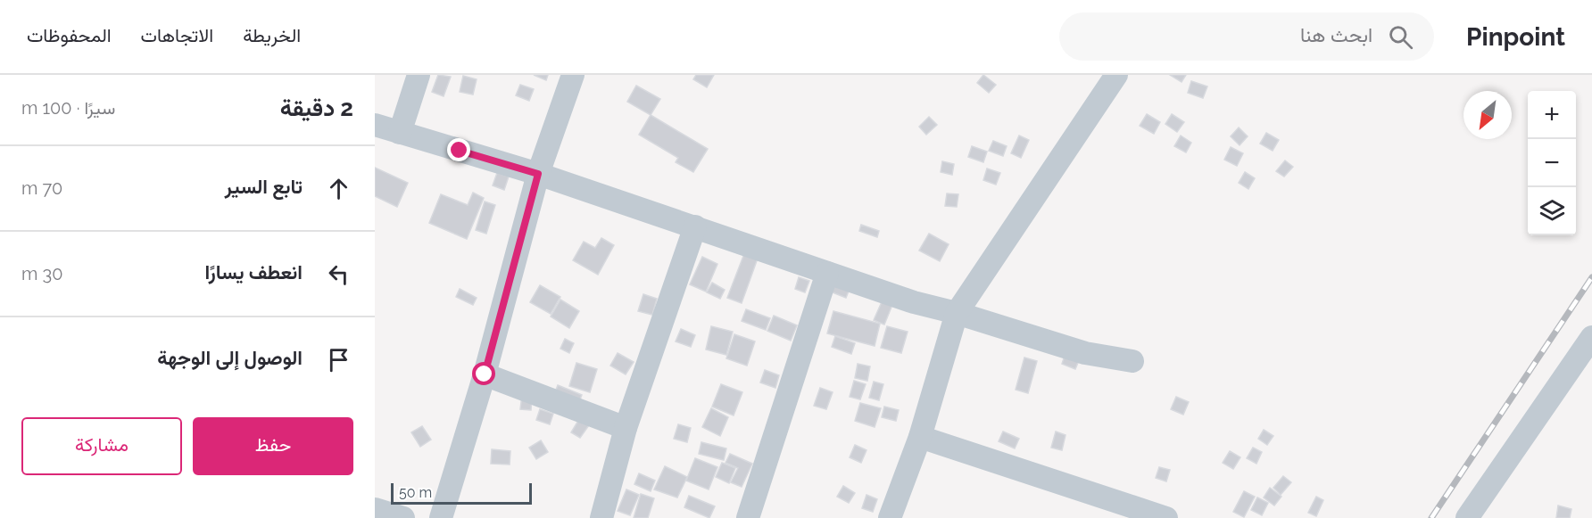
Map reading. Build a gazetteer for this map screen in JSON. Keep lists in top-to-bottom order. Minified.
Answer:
{"scale_bar":"50 m","north":"bottom left","page":{"header":"Pinpoint","search":"ابحث هنا","nav":["الخريطة","الاتجاهات","المحفوظات"],"heading":["2 دقيقة","سيرًا · 100 m"],"map_buttons":["+","−"],"list":[["تابع السير","70 m"],["انعطف يسارًا","30 m"],"الوصول إلى الوجهة"],"buttons":["حفظ","مشاركة"],"scale":"50 m"}}
